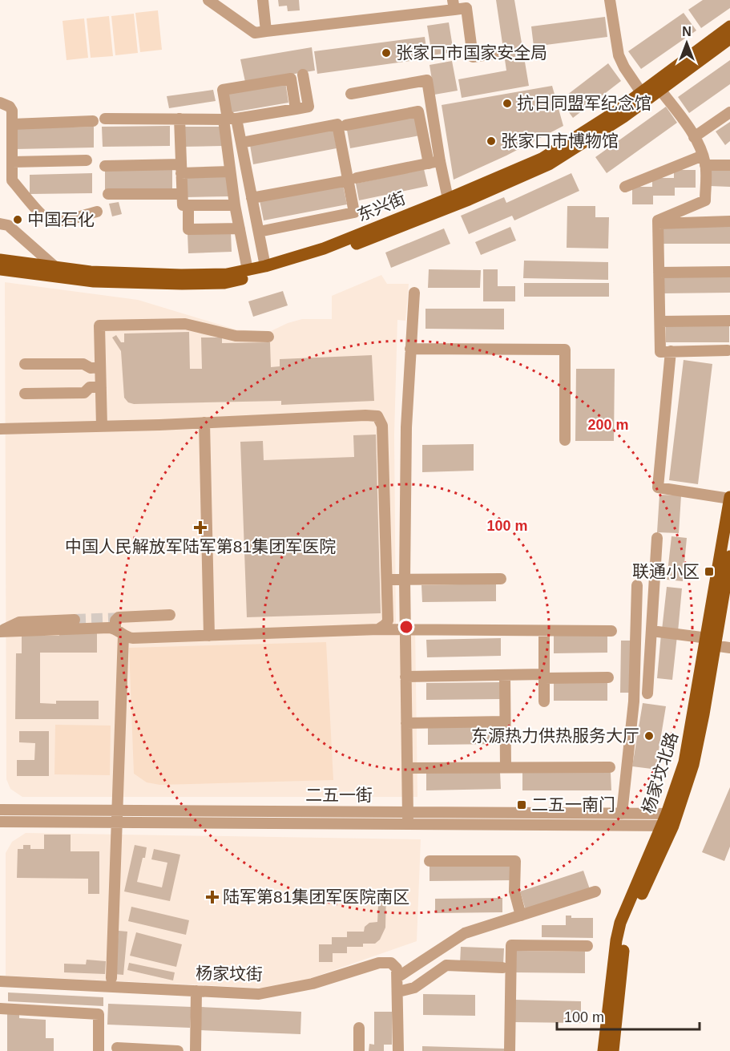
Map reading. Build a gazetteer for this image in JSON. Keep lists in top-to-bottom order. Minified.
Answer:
{"streets":{"main road":["东兴街","杨家坟北路"],"street":["二五一街","杨家坟街"]},"crossings":[["杨家坟北路","二五一街"]],"places":{"other":["张家口市国家安全局","抗日同盟军纪念馆","张家口市博物馆","中国石化","东源热力供热服务大厅"],"health":["中国人民解放军陆军第81集团军医院","陆军第81集团军医院南区"],"transit":["联通小区","二五一南门"]},"scale_bar":"100 m","north":"top","rings":["200 m","100 m"]}
